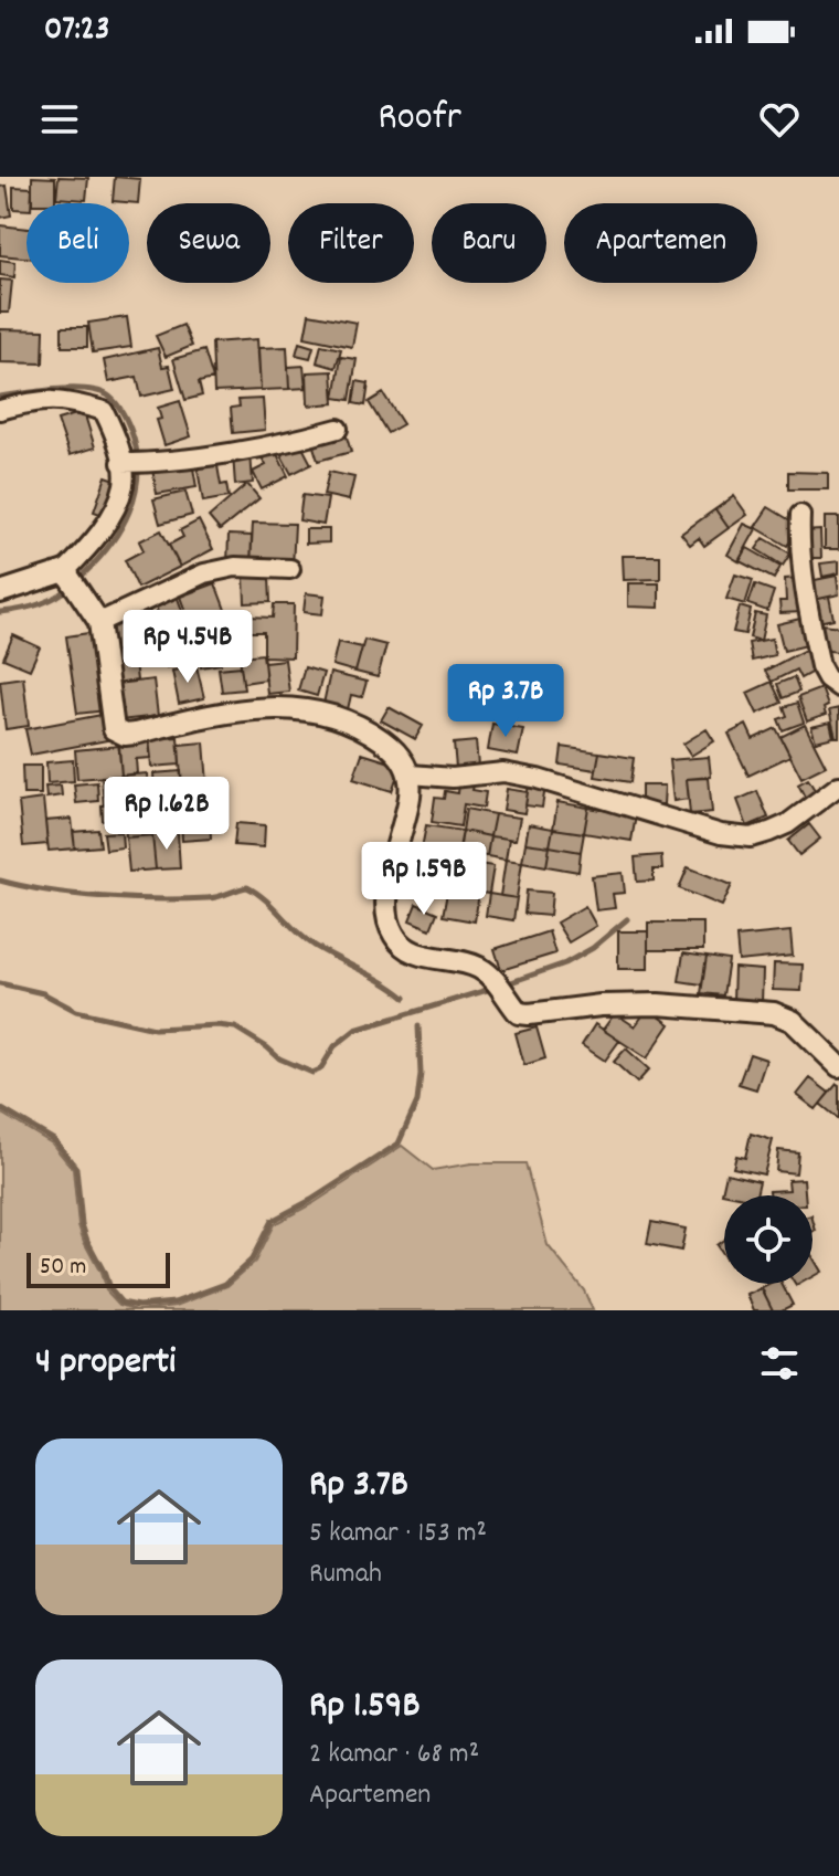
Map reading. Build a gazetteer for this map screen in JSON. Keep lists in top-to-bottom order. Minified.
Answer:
{"scale_bar":"50 m","page":{"status":"07:23","header":"Roofr","chip":["Beli","Sewa","Filter","Baru","Apartemen"],"price":["Rp 4.54B","Rp 3.7B","Rp 1.62B","Rp 1.59B"],"scale":"50 m","heading":"4 properti","list":[{"name":"Rp 3.7B","note":"5 kamar · 153 m² · Rumah"},{"name":"Rp 1.59B","note":"2 kamar · 68 m² · Apartemen"}]}}
